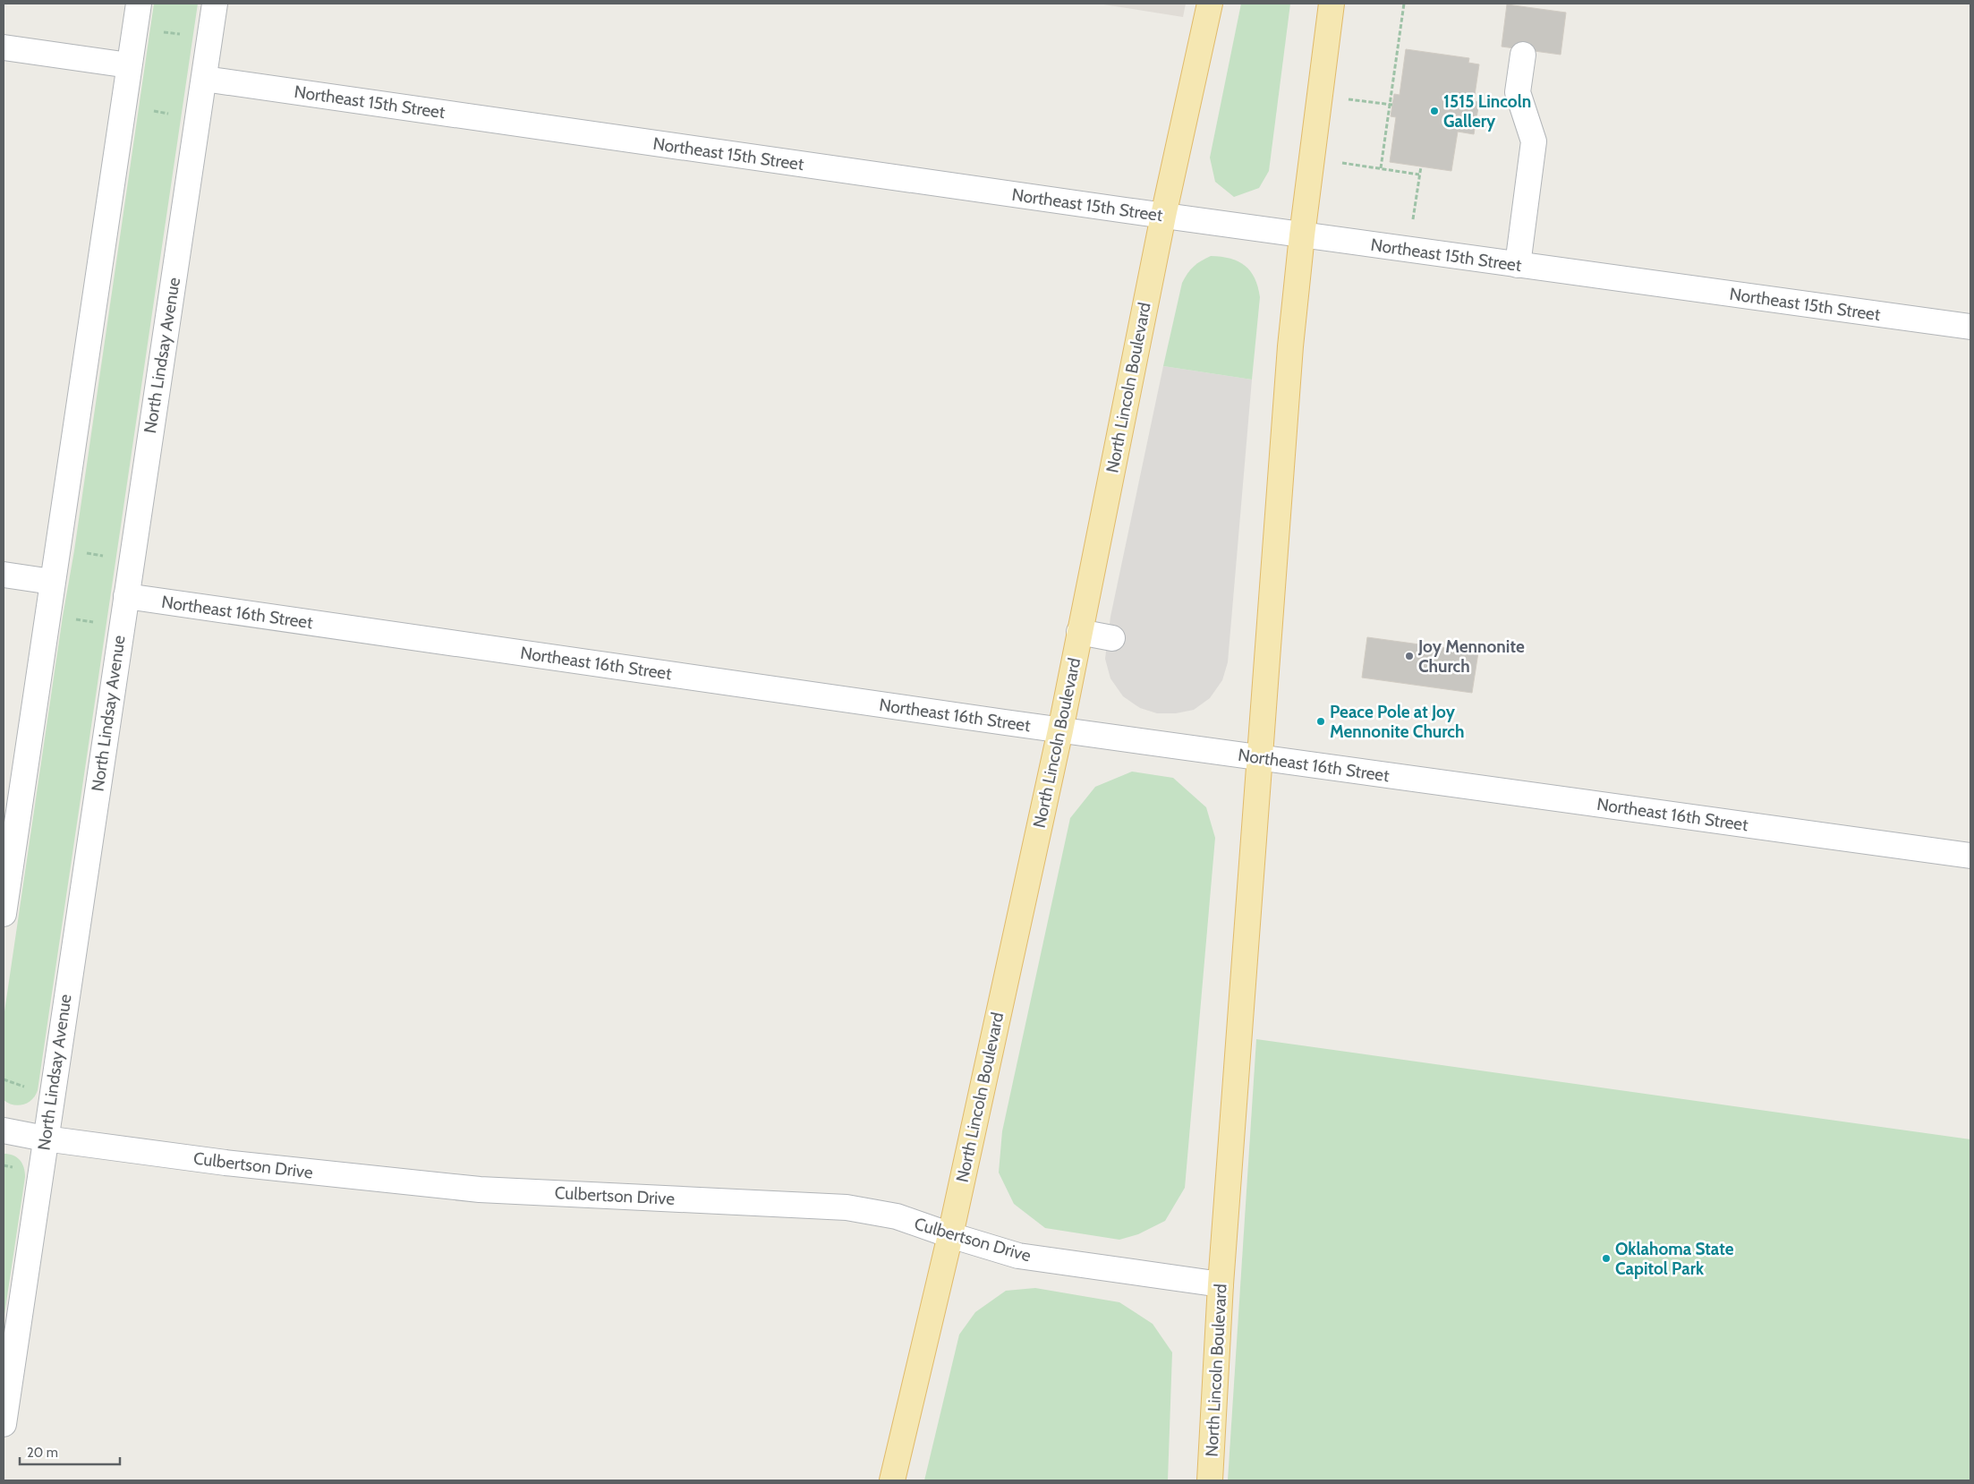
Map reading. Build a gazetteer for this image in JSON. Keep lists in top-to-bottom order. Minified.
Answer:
{"streets":{"main road":["North Lincoln Boulevard"],"street":["Northeast 15th Street","North Lindsay Avenue","Northeast 16th Street","Culbertson Drive"]},"crossings":[["Northeast 15th Street","North Lindsay Avenue"],["Northeast 15th Street","North Lincoln Boulevard"],["North Lindsay Avenue","Northeast 16th Street"],["North Lindsay Avenue","Culbertson Drive"],["North Lincoln Boulevard","Northeast 16th Street"],["North Lincoln Boulevard","Culbertson Drive"]],"places":["1515 Lincoln Gallery","Joy Mennonite Church","Peace Pole at Joy Mennonite Church","Oklahoma State Capitol Park"],"scale_bar":"20 m"}
